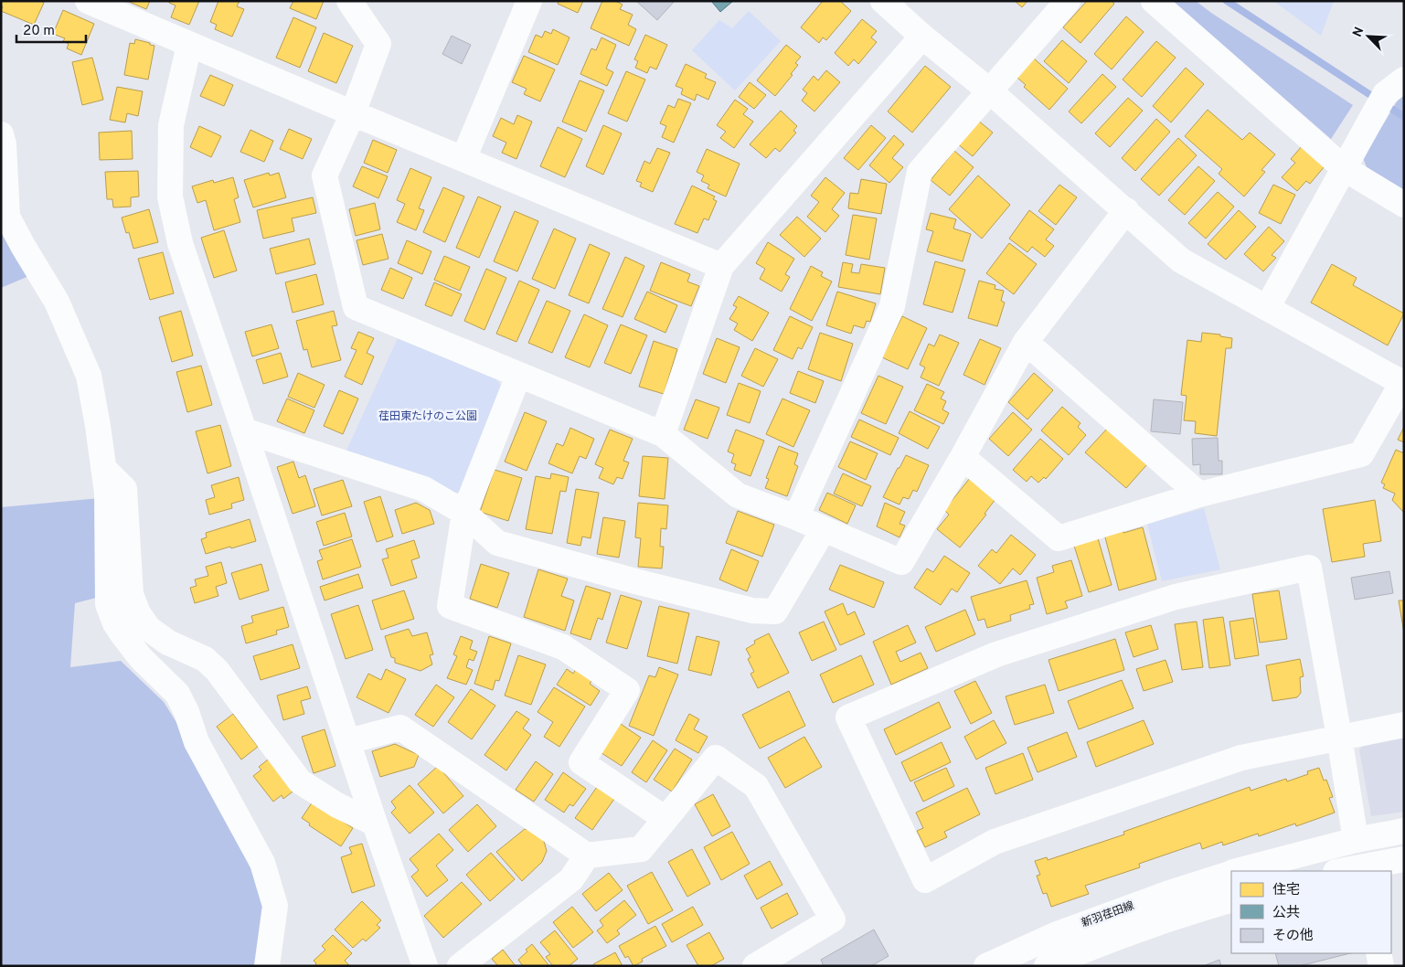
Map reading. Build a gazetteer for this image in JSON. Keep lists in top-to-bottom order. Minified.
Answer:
{"streets":{"street":["新羽荏田線"]},"parks":["荏田東たけのこ公園"],"legend":["住宅","公共","その他"],"scale_bar":"20 m","north":"top left"}
